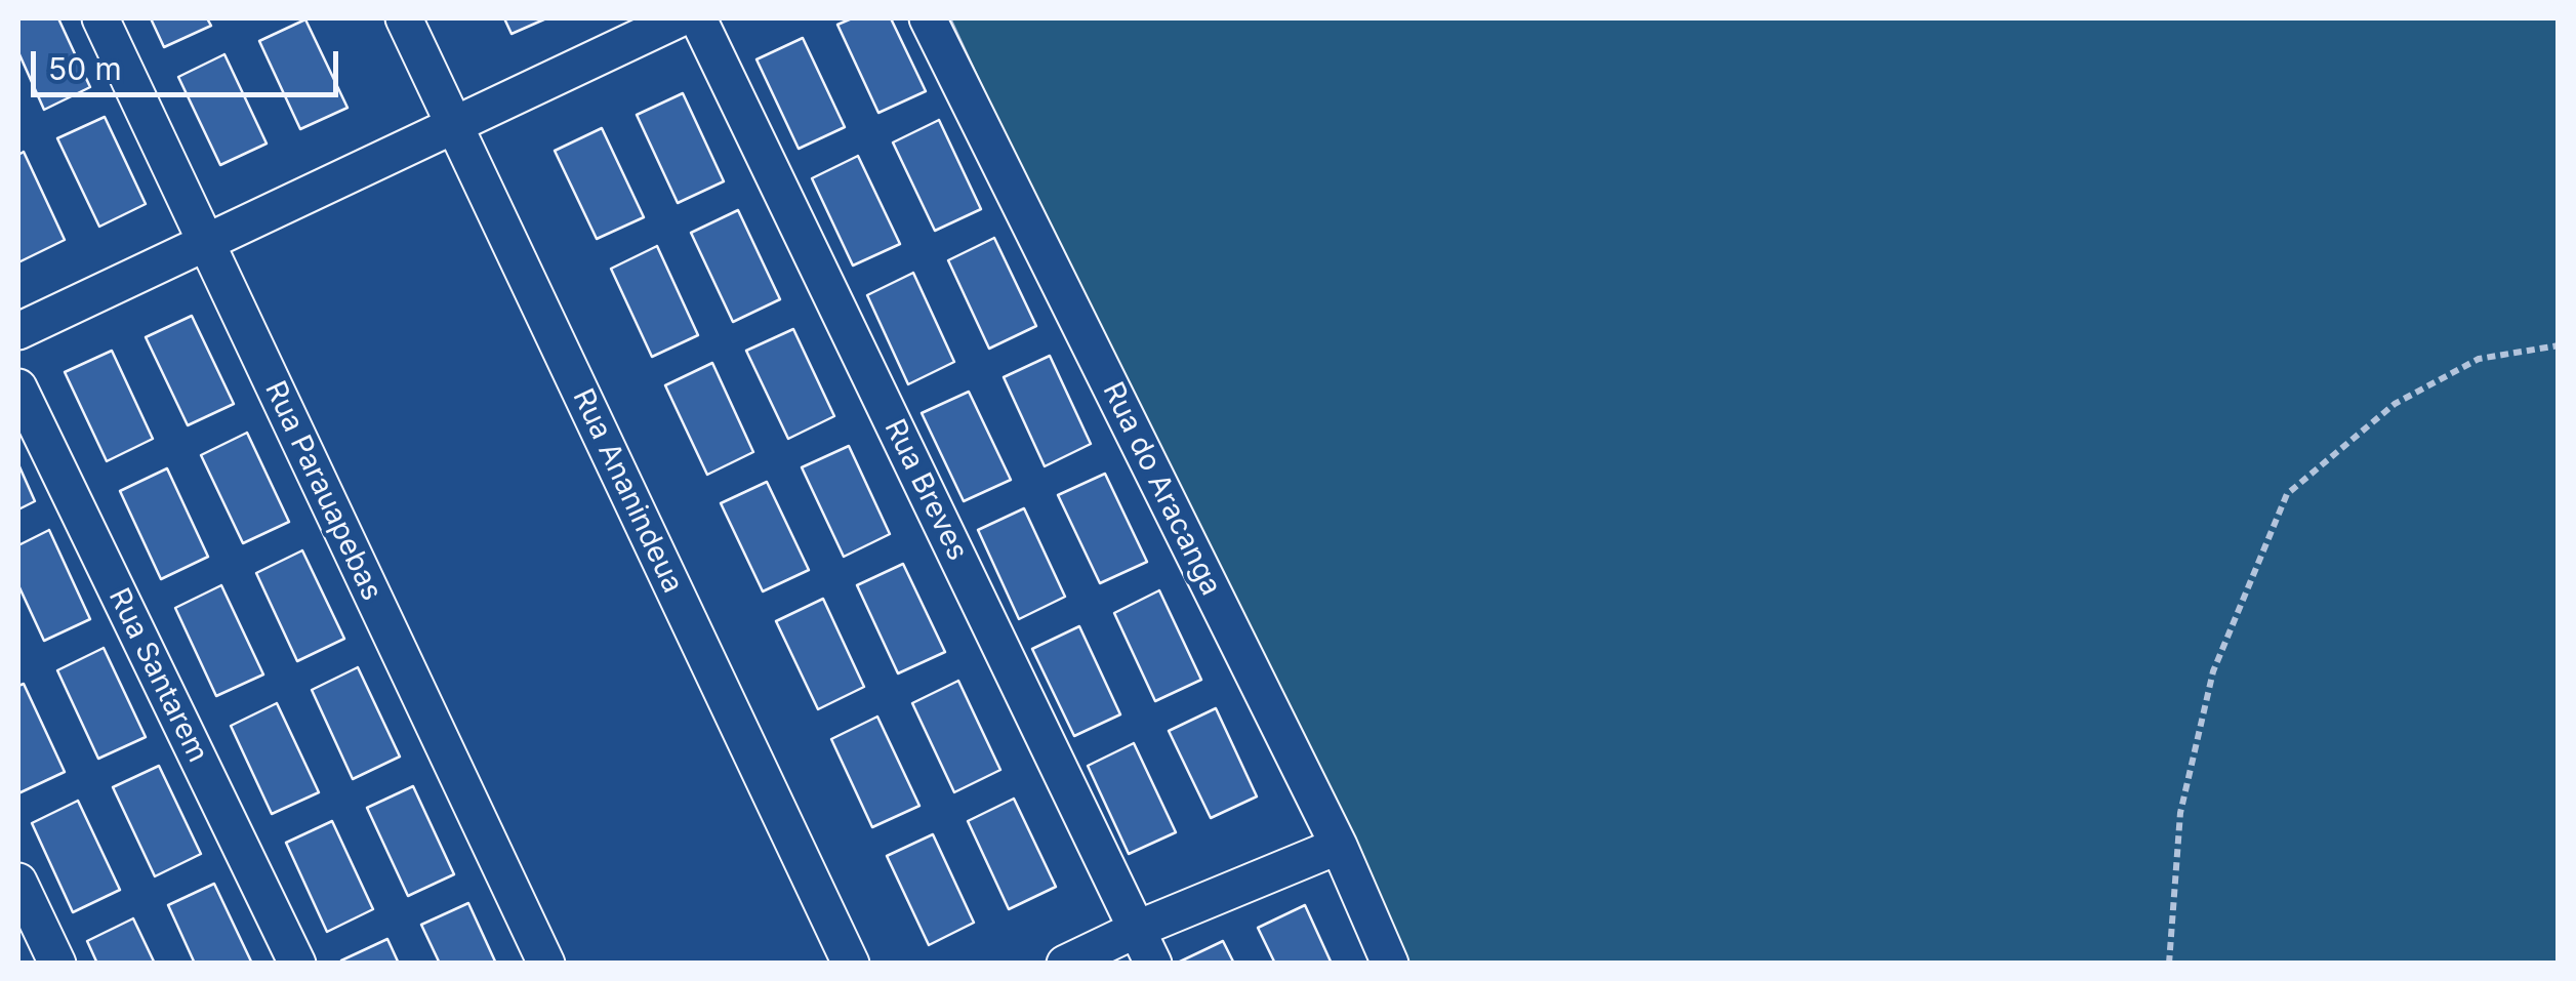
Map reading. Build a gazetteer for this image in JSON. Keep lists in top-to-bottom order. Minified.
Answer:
{"streets":{"street":["Rua do Aracanga","Rua Breves","Rua Parauapebas","Rua Ananindeua","Rua Santarem"]},"scale_bar":"50 m"}
